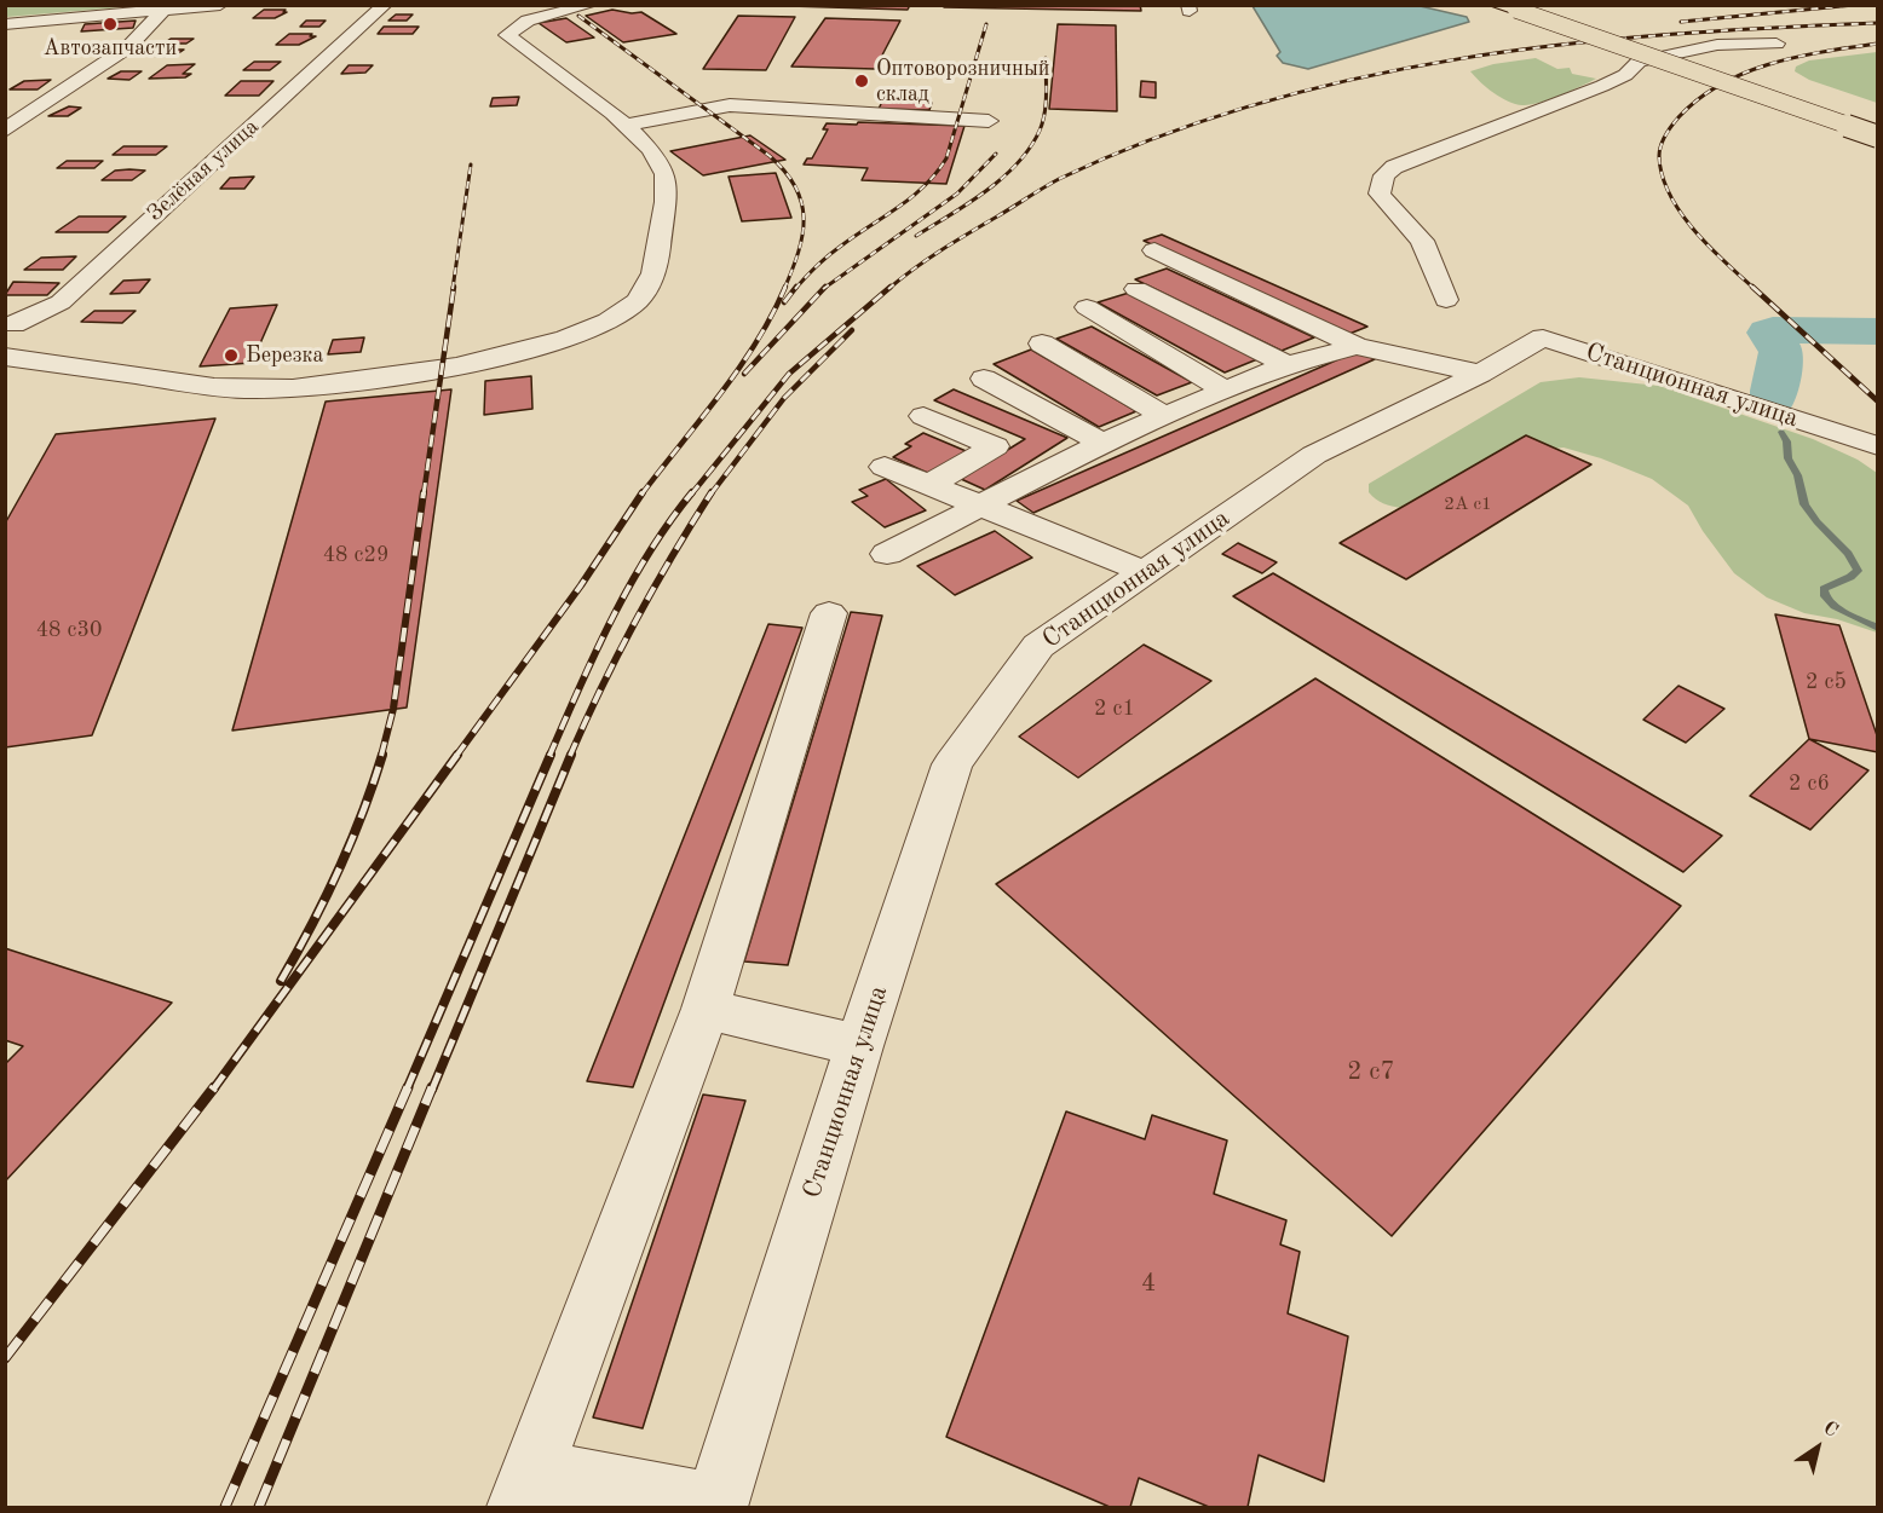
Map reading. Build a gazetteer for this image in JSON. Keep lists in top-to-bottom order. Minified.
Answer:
{"streets":{"street":["Зелёная улица","Станционная улица"]},"places":["Автозапчасти","Оптоворозничный склад","Березка"],"house_numbers":["2А с1","48 с29","48 с30","2 с5","2 с1","2 с6","2 с7","4"],"north":"top right"}
